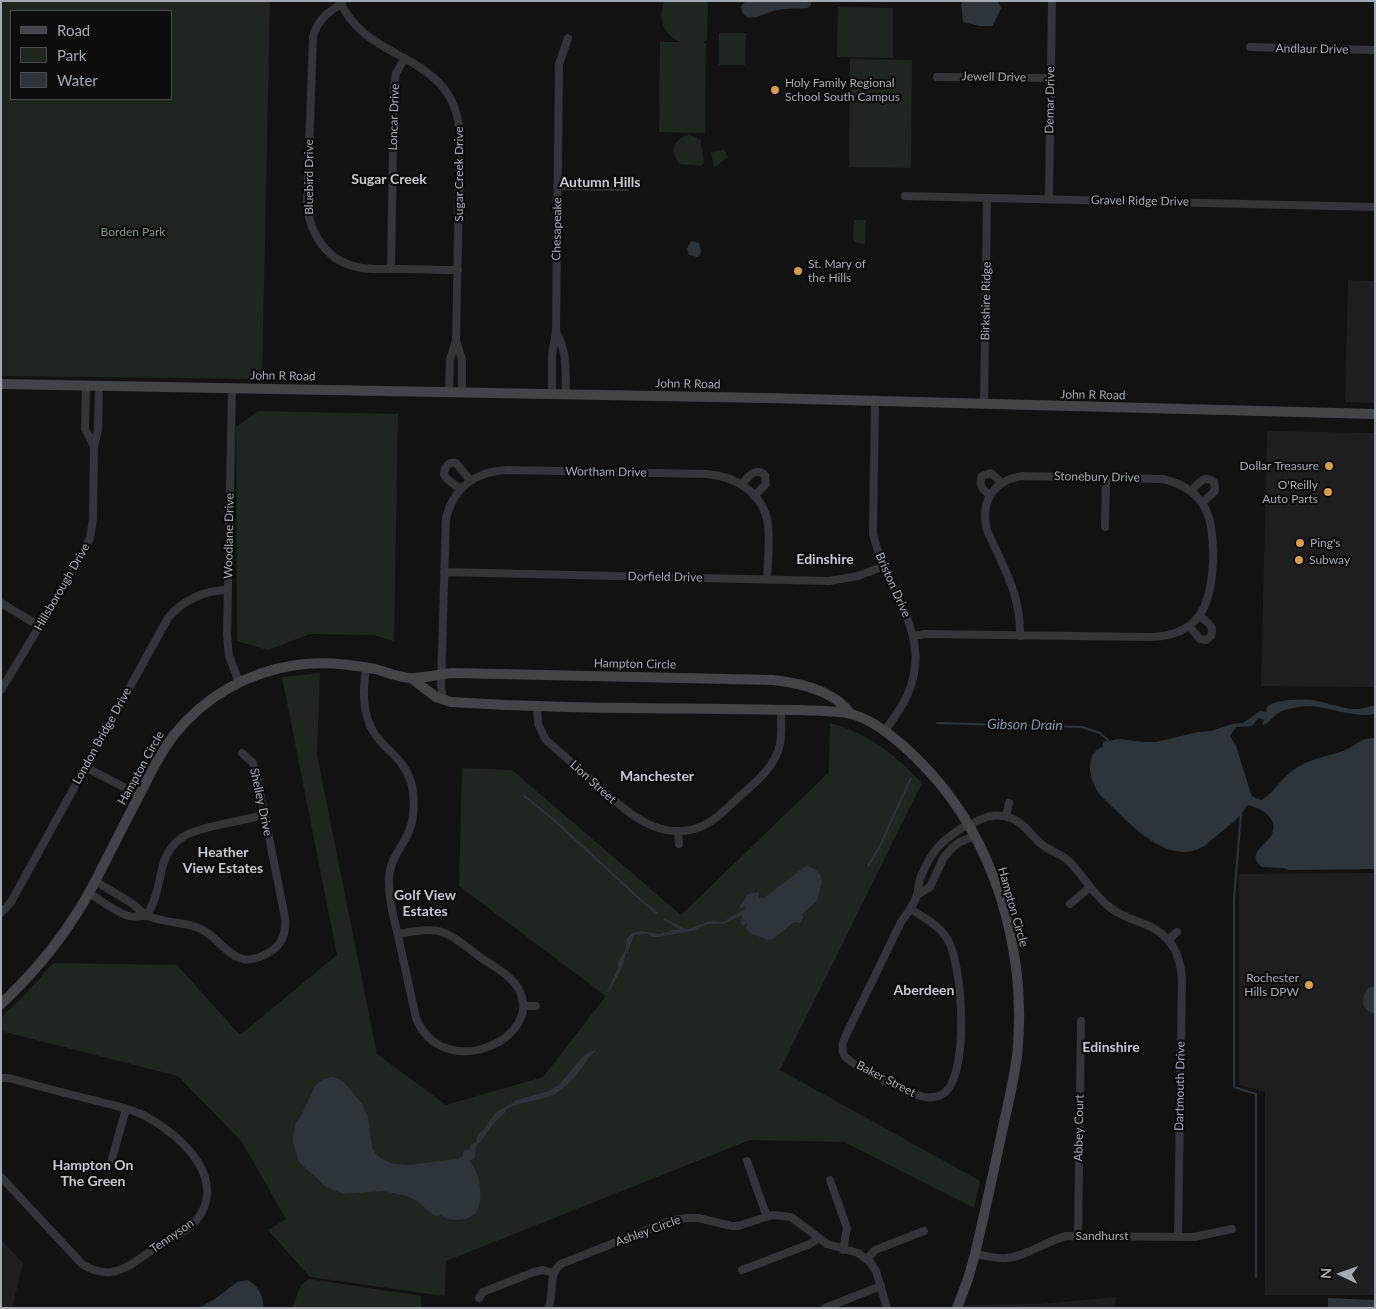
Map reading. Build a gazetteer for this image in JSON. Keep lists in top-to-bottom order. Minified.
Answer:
{"streets":{"street":["Andlaur Drive","Jewell Drive","Demar Drive","Loncar Drive","Sugar Creek Drive","Bluebird Drive","Gravel Ridge Drive","Chesapeake","Birkshire Ridge","John R Road","Wortham Drive","Stonebury Drive","Woodlane Drive","Dorfield Drive","Briston Drive","Hillsborough Drive","Hampton Circle","London Bridge Drive","Lion Street","Shelley Drive","Baker Street","Dartmouth Drive","Abbey Court","Ashley Circle","Tennyson","Sandhurst"]},"crossings":[["Jewell Drive","Demar Drive"],["Demar Drive","Gravel Ridge Drive"],["Loncar Drive","Sugar Creek Drive"],["Loncar Drive","Bluebird Drive"],["Sugar Creek Drive","Bluebird Drive"],["Sugar Creek Drive","John R Road"],["Gravel Ridge Drive","Birkshire Ridge"],["Chesapeake","John R Road"],["Birkshire Ridge","John R Road"],["John R Road","Woodlane Drive"],["John R Road","Briston Drive"],["John R Road","Hillsborough Drive"],["Wortham Drive","Dorfield Drive"],["Wortham Drive","Hampton Circle"],["Stonebury Drive","Briston Drive"],["Woodlane Drive","Hampton Circle"],["Woodlane Drive","London Bridge Drive"],["Dorfield Drive","Briston Drive"],["Briston Drive","Hampton Circle"],["Hampton Circle","Lion Street"],["Hampton Circle","Shelley Drive"],["Hampton Circle","Baker Street"],["Hampton Circle","Sandhurst"],["Dartmouth Drive","Sandhurst"],["Abbey Court","Sandhurst"]],"districts":["Sugar Creek","Autumn Hills","Edinshire","Manchester","Heather View Estates","Golf View Estates","Aberdeen","Edinshire","Hampton On The Green"],"water":["Gibson Drain"],"parks":["Borden Park"],"places":["Holy Family Regional School South Campus","St. Mary of the Hills","Dollar Treasure","O'Reilly Auto Parts","Ping's","Subway","Rochester Hills DPW"],"legend":["Road","Park","Water"],"north":"left"}
